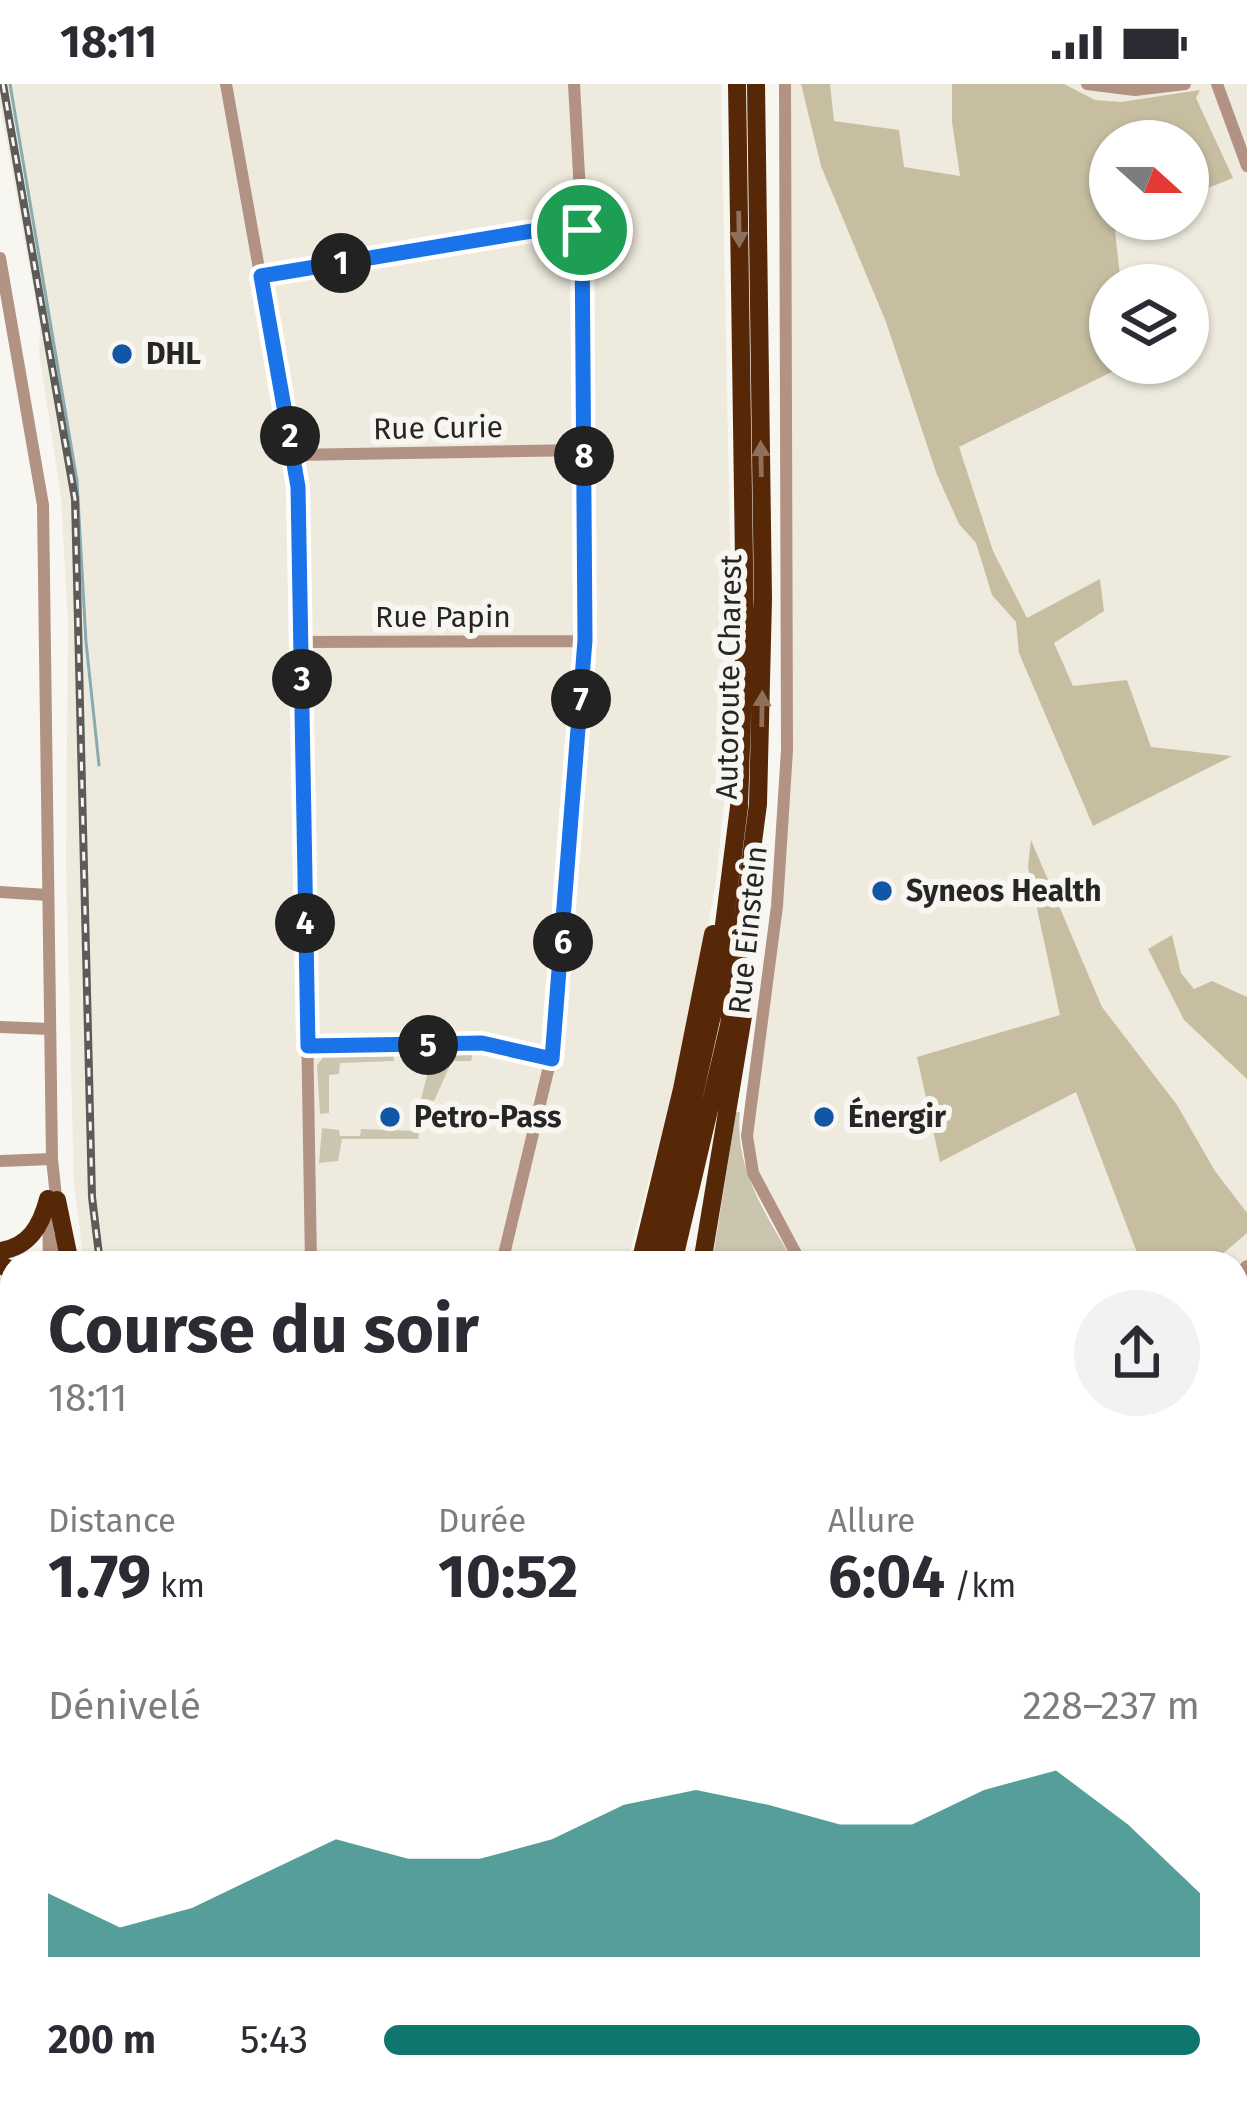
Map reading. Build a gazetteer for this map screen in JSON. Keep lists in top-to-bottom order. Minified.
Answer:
{"streets":{"highway":["Autoroute Charest"],"street":["Rue Curie","Rue Papin","Rue Einstein"]},"places":["DHL","Syneos Health","Petro-Pass","Énergir"],"north":"right","page":{"status":"18:11","pins":["1","2","8","3","7","4","6","5"],"heading":["Course du soir","18:11"],"stats":[["Distance","1.79 km"],["Durée","10:52"],["Allure","6:04 /km"]],"chart":["Dénivelé","228–237 m"],"list":[{"name":"200 m","note":"5:43"}]}}
